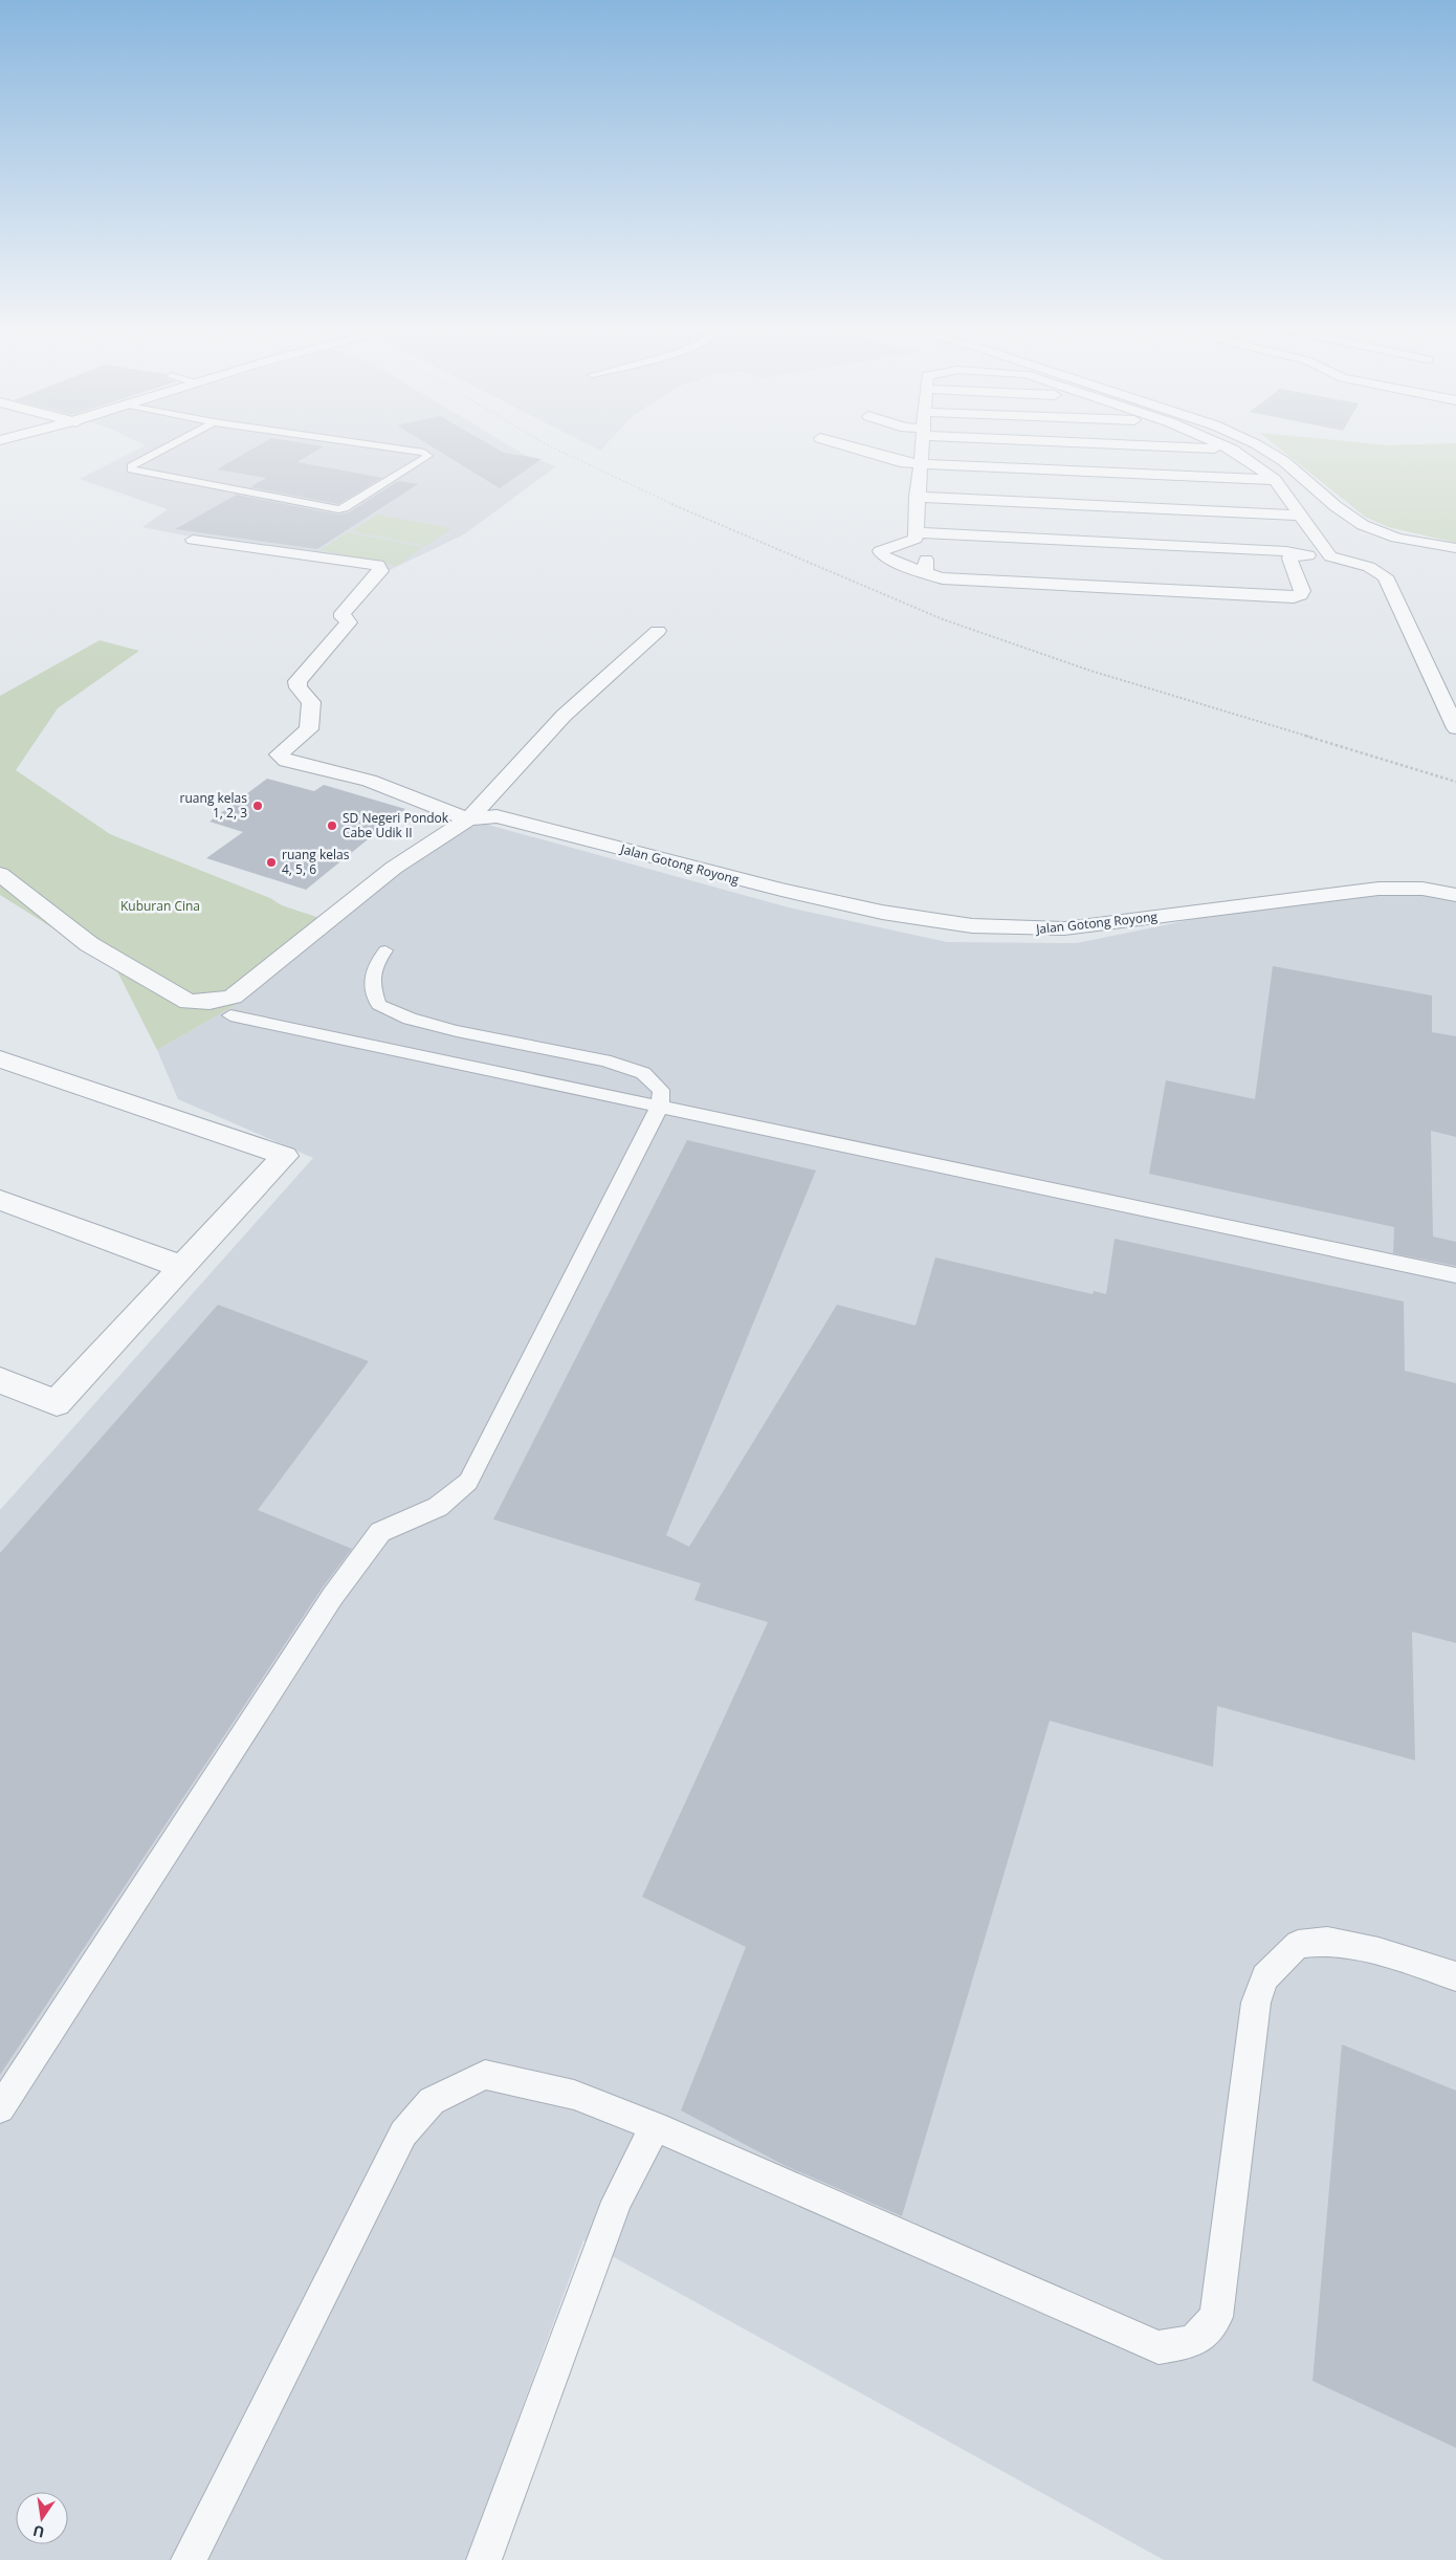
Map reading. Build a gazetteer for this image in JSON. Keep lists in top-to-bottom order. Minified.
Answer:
{"streets":{"street":["Jalan Gotong Royong"]},"parks":["Kuburan Cina"],"places":["ruang kelas 1, 2, 3","SD Negeri Pondok Cabe Udik II","ruang kelas 4, 5, 6"],"north":"bottom"}
